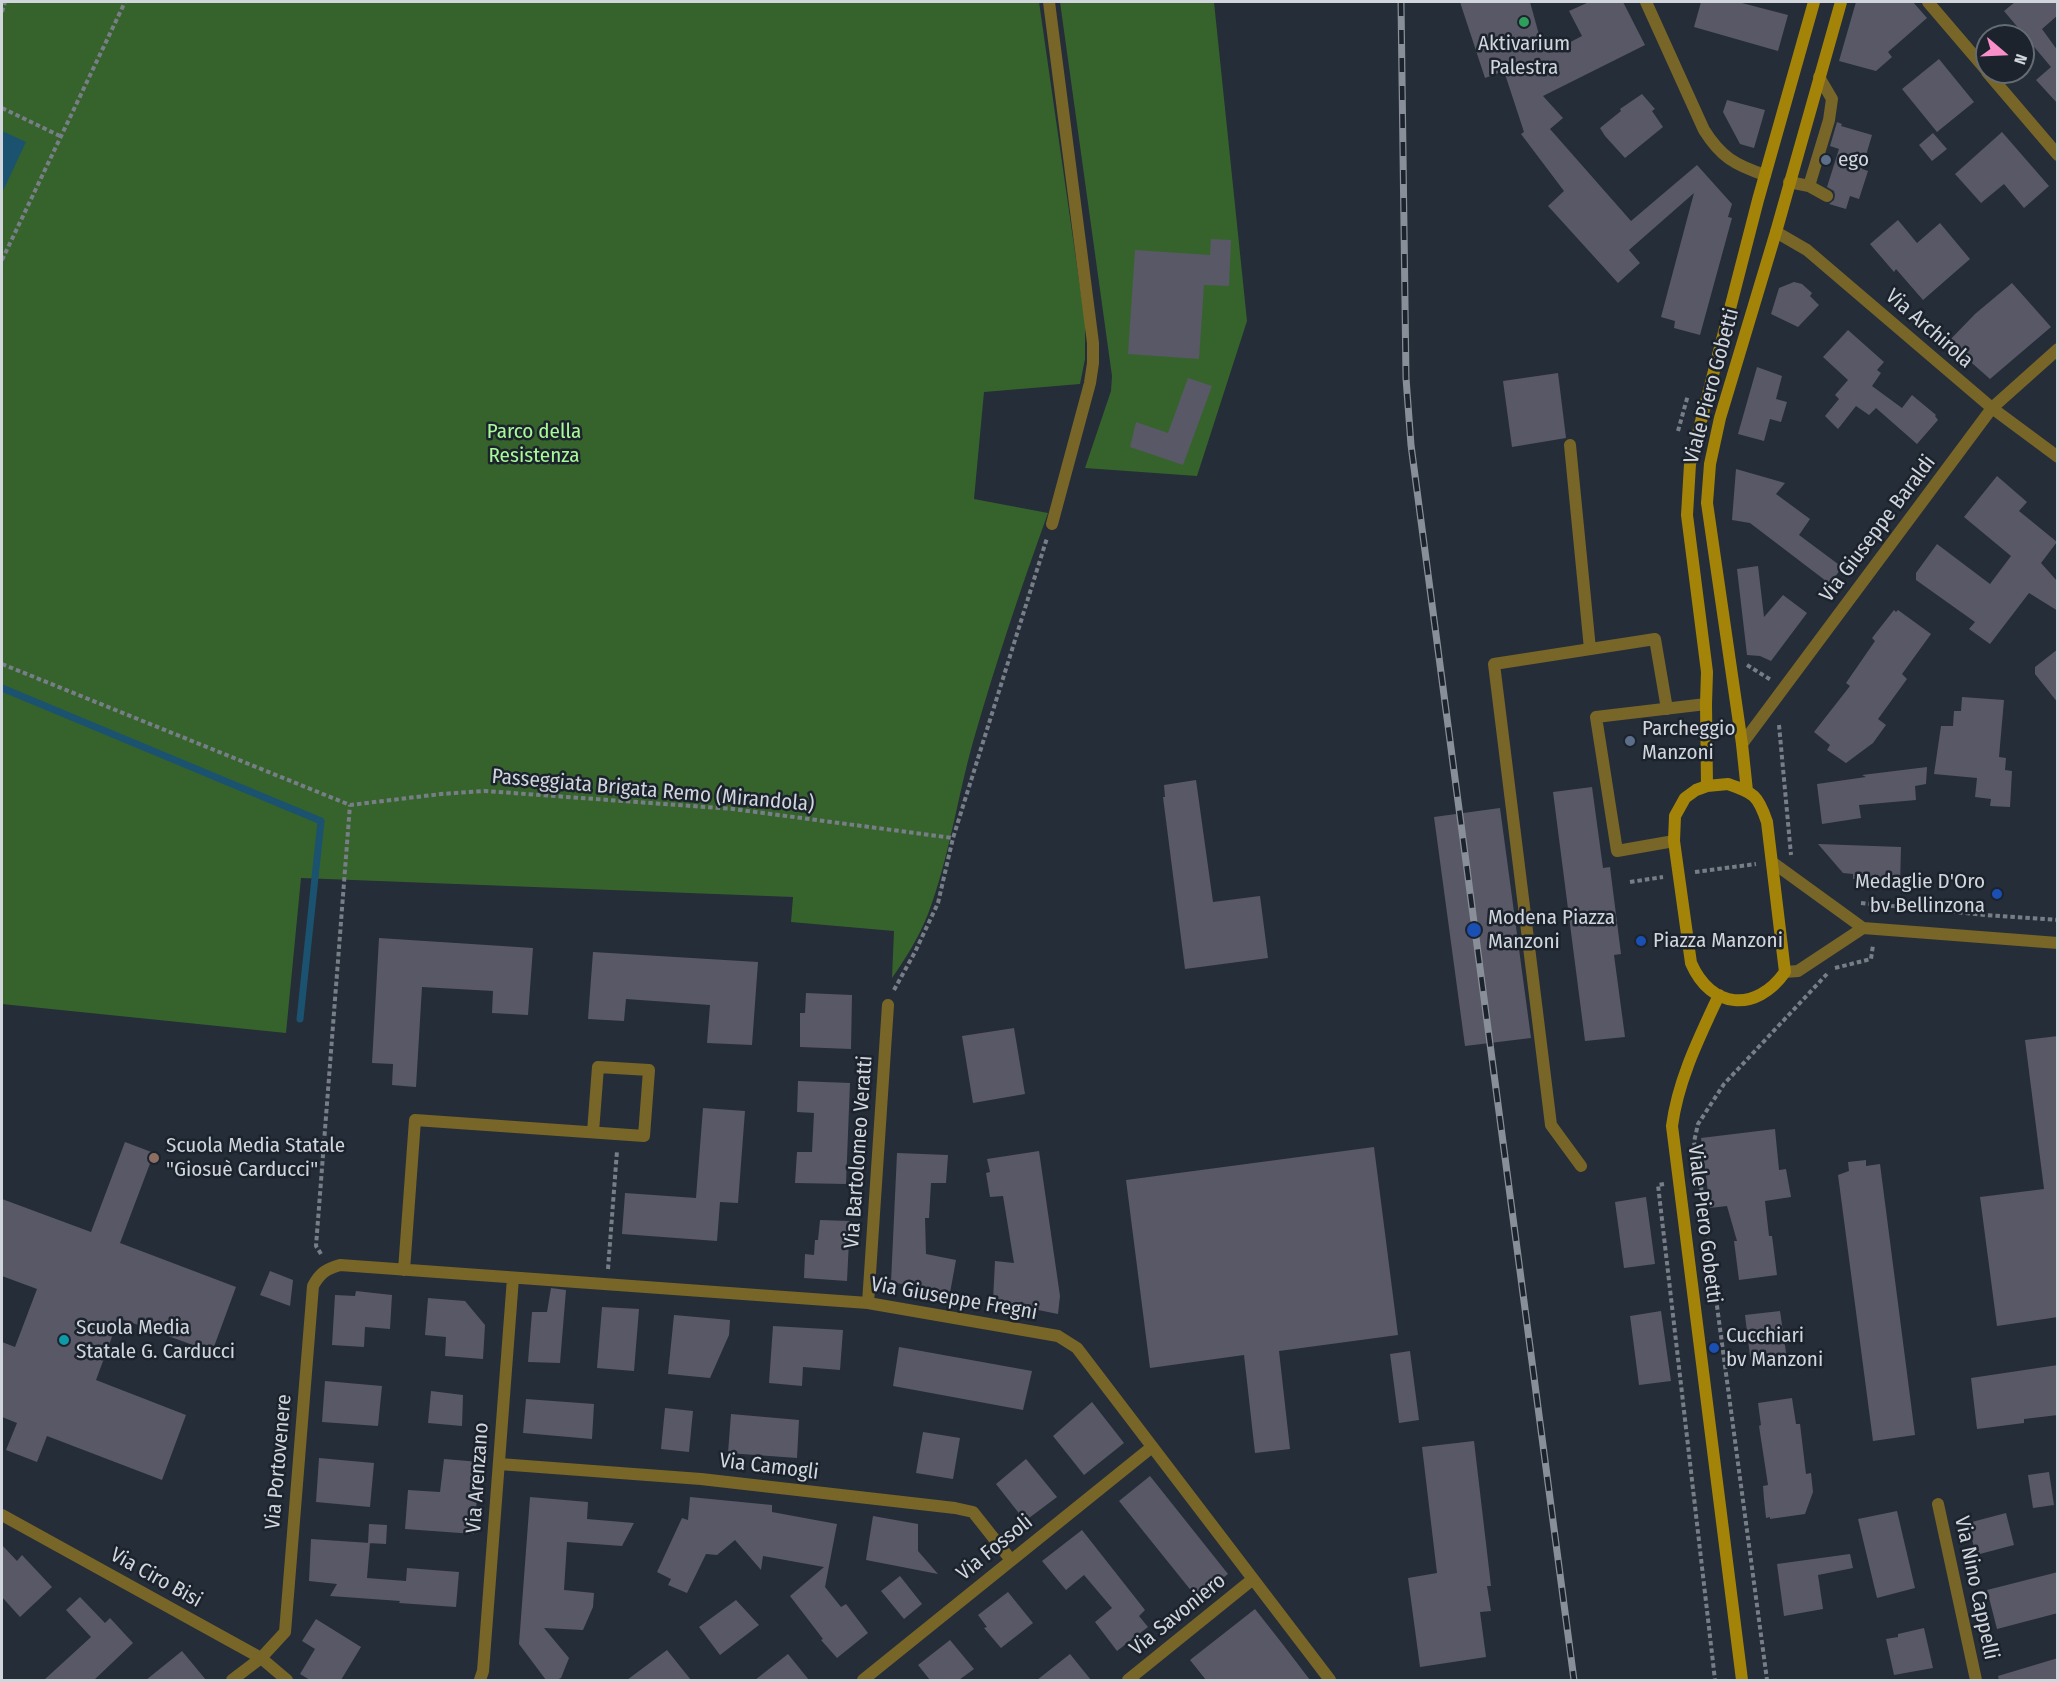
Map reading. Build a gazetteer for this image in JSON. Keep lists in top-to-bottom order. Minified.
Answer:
{"streets":{"main road":["Viale Piero Gobetti"],"street":["Via Archirola","Via Giuseppe Baraldi","Via Bartolomeo Veratti","Via Giuseppe Fregni","Via Portovenere","Via Camogli","Via Arenzano","Via Fossoli","Via Ciro Bisi","Via Nino Cappelli","Via Savoniero"],"path":["Passeggiata Brigata Remo (Mirandola)"]},"crossings":[["Via Archirola","Viale Piero Gobetti"],["Via Archirola","Via Giuseppe Baraldi"],["Viale Piero Gobetti","Via Giuseppe Baraldi"],["Via Bartolomeo Veratti","Via Giuseppe Fregni"],["Via Giuseppe Fregni","Via Portovenere"],["Via Giuseppe Fregni","Via Arenzano"],["Via Giuseppe Fregni","Via Fossoli"],["Via Giuseppe Fregni","Via Savoniero"],["Via Portovenere","Via Ciro Bisi"],["Via Camogli","Via Arenzano"],["Via Camogli","Via Fossoli"]],"parks":["Parco della Resistenza"],"places":["Aktivarium Palestra","ego","Parcheggio Manzoni","Medaglie D'Oro bv Bellinzona","Modena Piazza Manzoni","Piazza Manzoni","Scuola Media Statale \"Giosuè Carducci\"","Scuola Media Statale G. Carducci","Cucchiari bv Manzoni"],"north":"right"}
